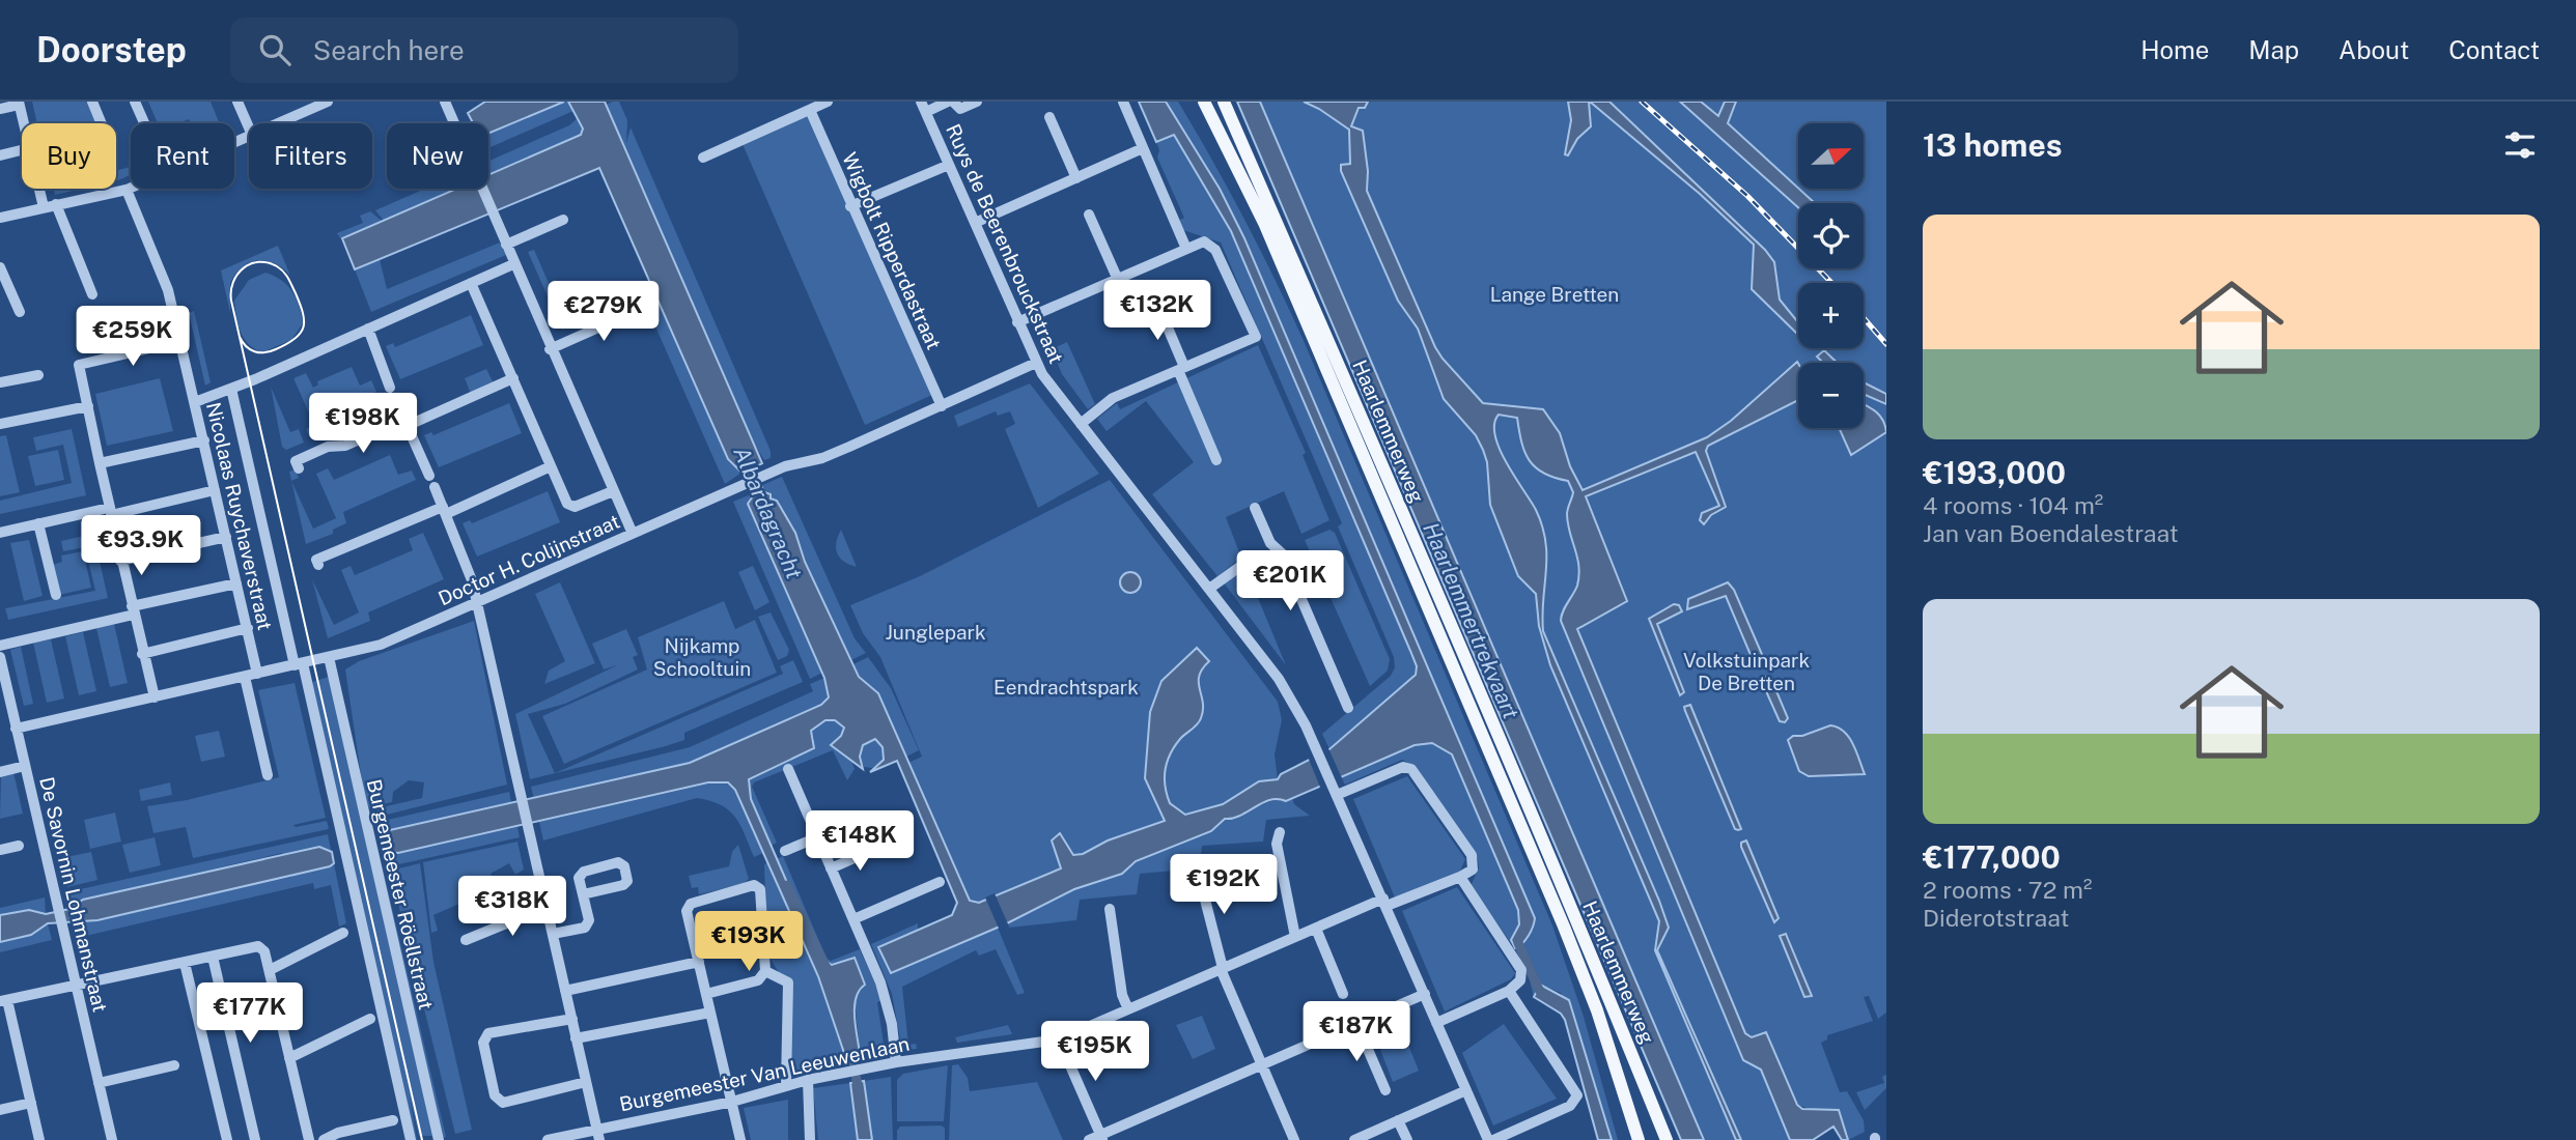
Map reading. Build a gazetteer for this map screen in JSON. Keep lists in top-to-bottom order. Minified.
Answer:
{"streets":{"main road":["Haarlemmerweg"],"street":["Ruys de Beerenbrouckstraat","Wigbolt Ripperdastraat","Nicolaas Ruychaverstraat","Doctor H. Colijnstraat","De Savornin Lohmanstraat","Burgemeester Röellstraat","Burgemeester Van Leeuwenlaan"]},"crossings":[["Ruys de Beerenbrouckstraat","Doctor H. Colijnstraat"],["Ruys de Beerenbrouckstraat","Burgemeester Van Leeuwenlaan"],["Wigbolt Ripperdastraat","Doctor H. Colijnstraat"],["Nicolaas Ruychaverstraat","Doctor H. Colijnstraat"],["Doctor H. Colijnstraat","De Savornin Lohmanstraat"],["Doctor H. Colijnstraat","Burgemeester Röellstraat"]],"water":["Albardagracht","Haarlemmertrekvaart"],"parks":["Lange Bretten","Junglepark","Nijkamp Schooltuin","Volkstuinpark De Bretten","Eendrachtspark"],"north":"right","page":{"header":"Doorstep","search":"Search here","nav":["Home","Map","About","Contact"],"heading":"13 homes","map_buttons":["+","−"],"chip":["Buy","Rent","Filters","New"],"list":[{"name":"€193,000","note":"4 rooms · 104 m² · Jan van Boendalestraat"},{"name":"€177,000","note":"2 rooms · 72 m² · Diderotstraat"}],"price":["€132K","€279K","€259K","€198K","€93.9K","€201K","€148K","€192K","€318K","€193K","€177K","€187K","€195K"]}}
